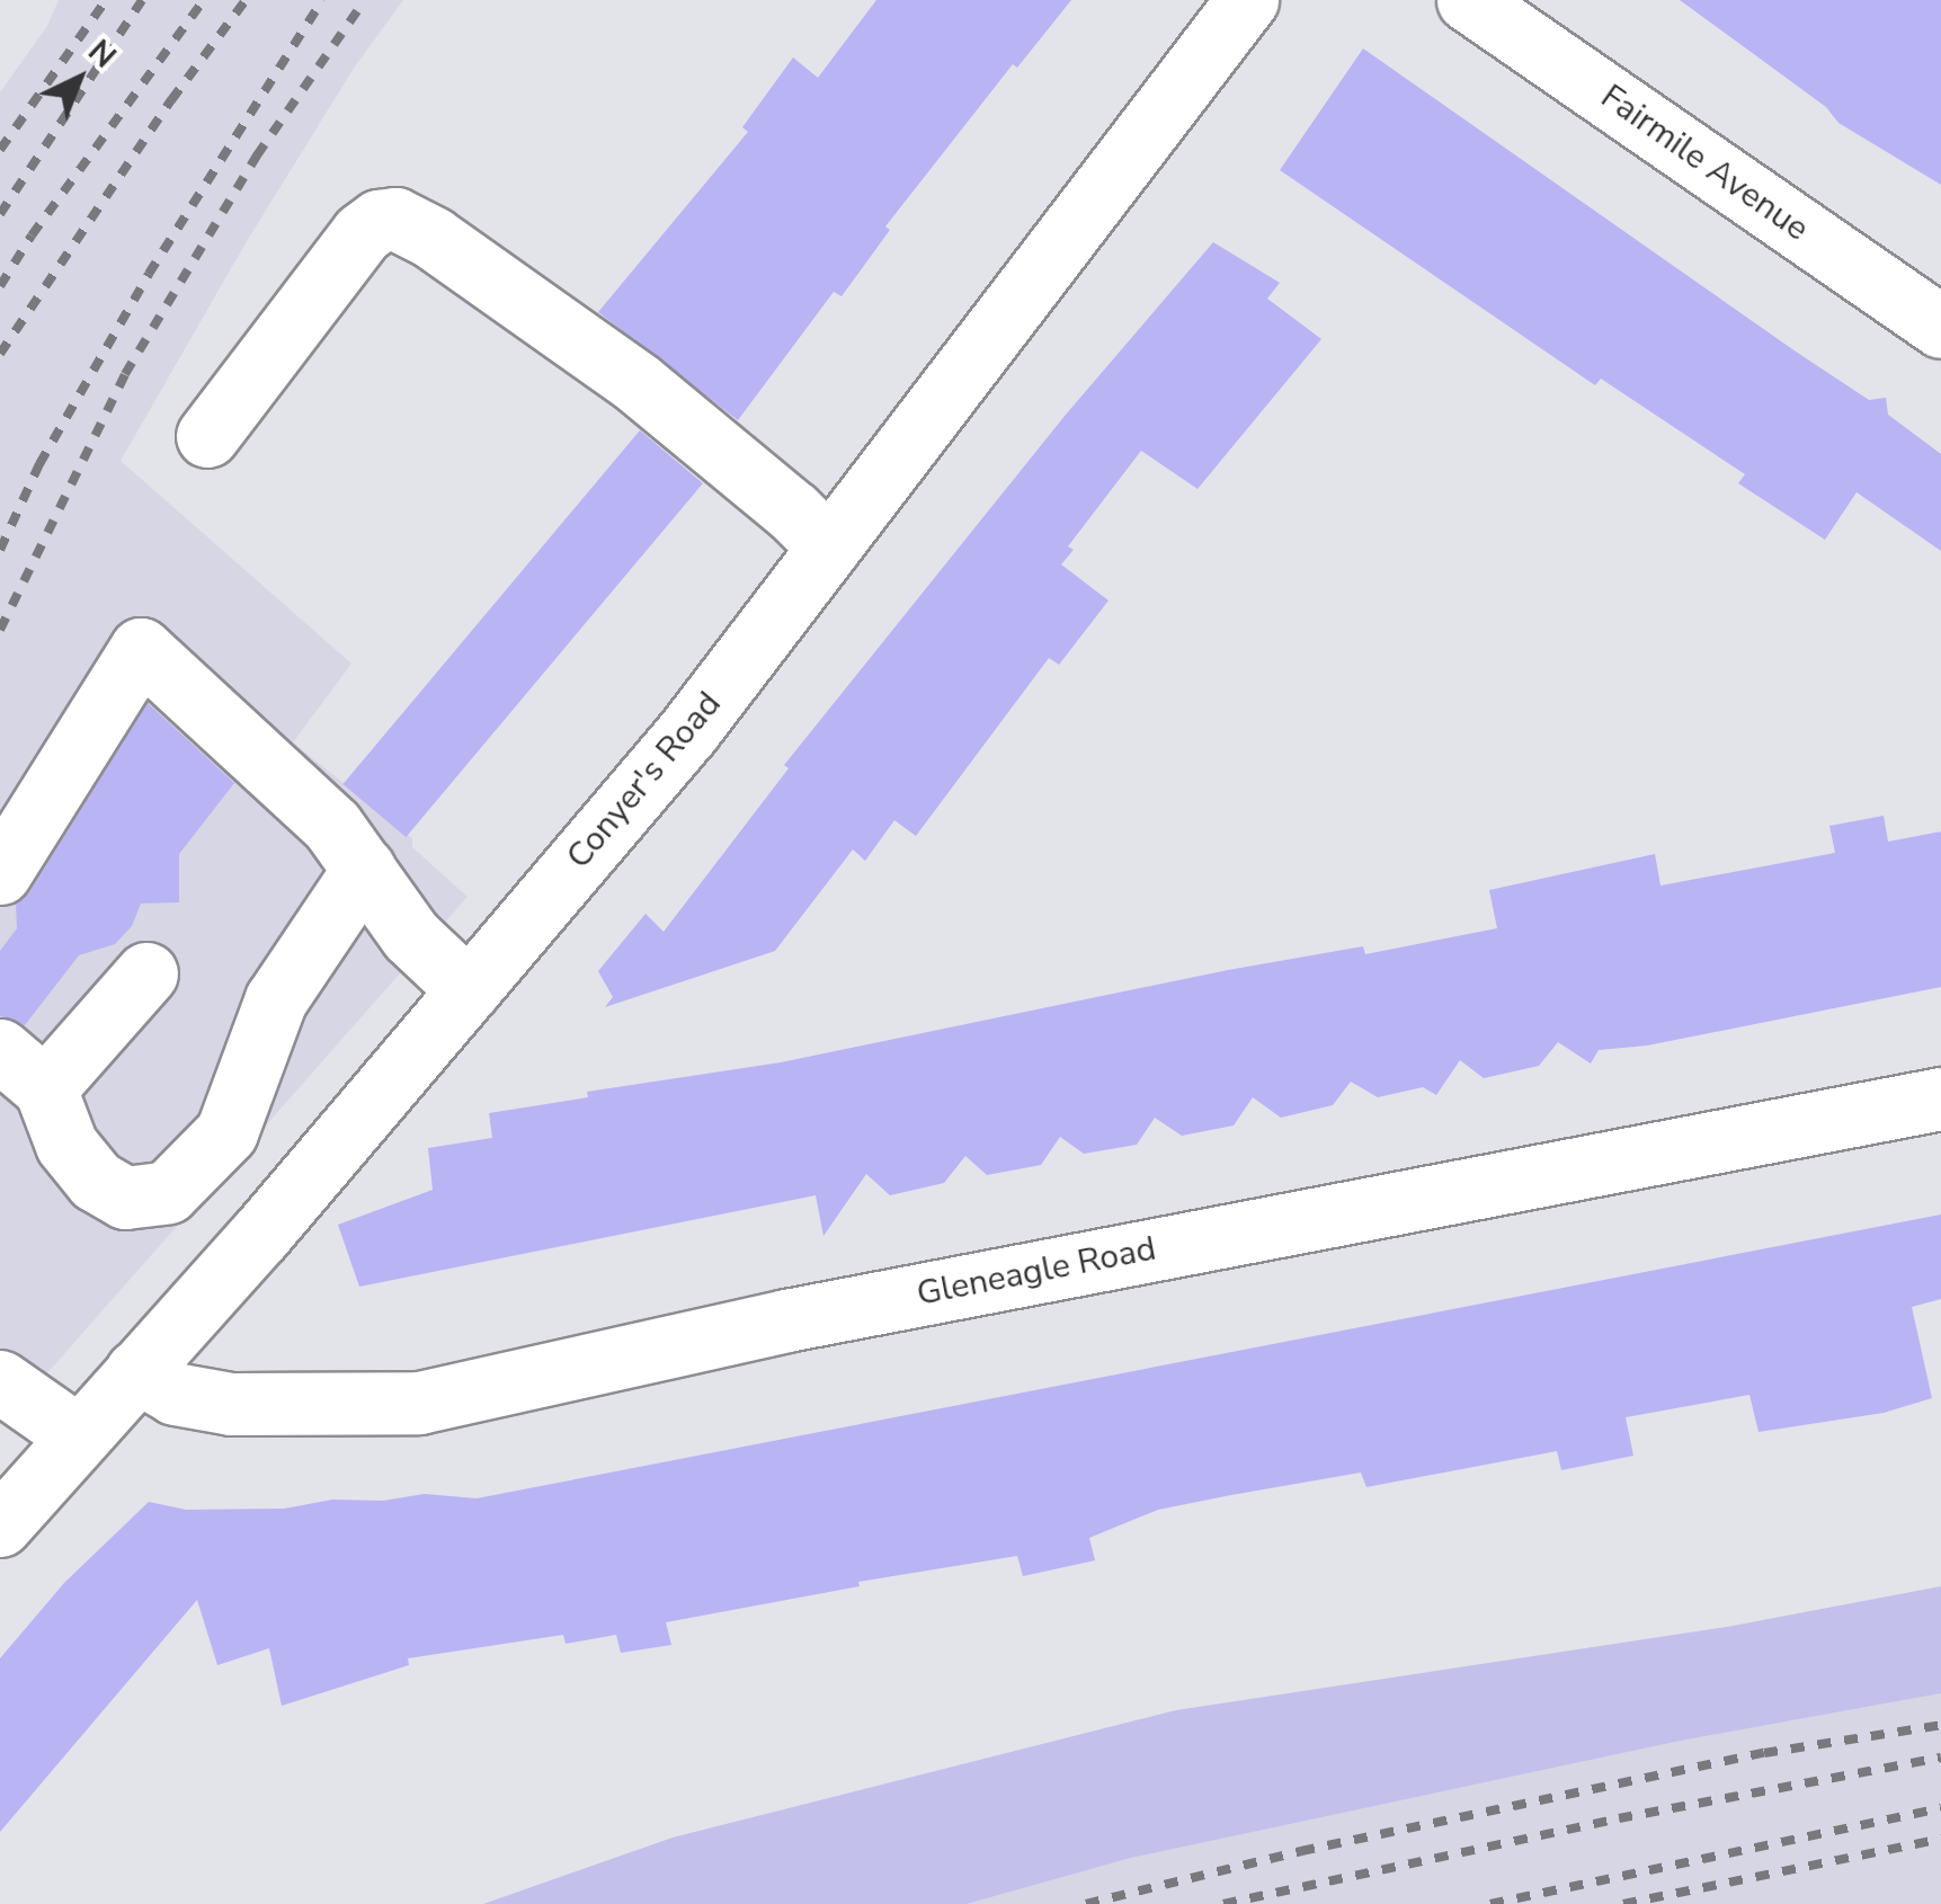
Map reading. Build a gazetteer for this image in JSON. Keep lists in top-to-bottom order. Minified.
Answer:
{"streets":{"street":["Fairmile Avenue","Conyer's Road","Gleneagle Road"]},"crossings":[["Conyer's Road","Gleneagle Road"]],"north":"top right"}
